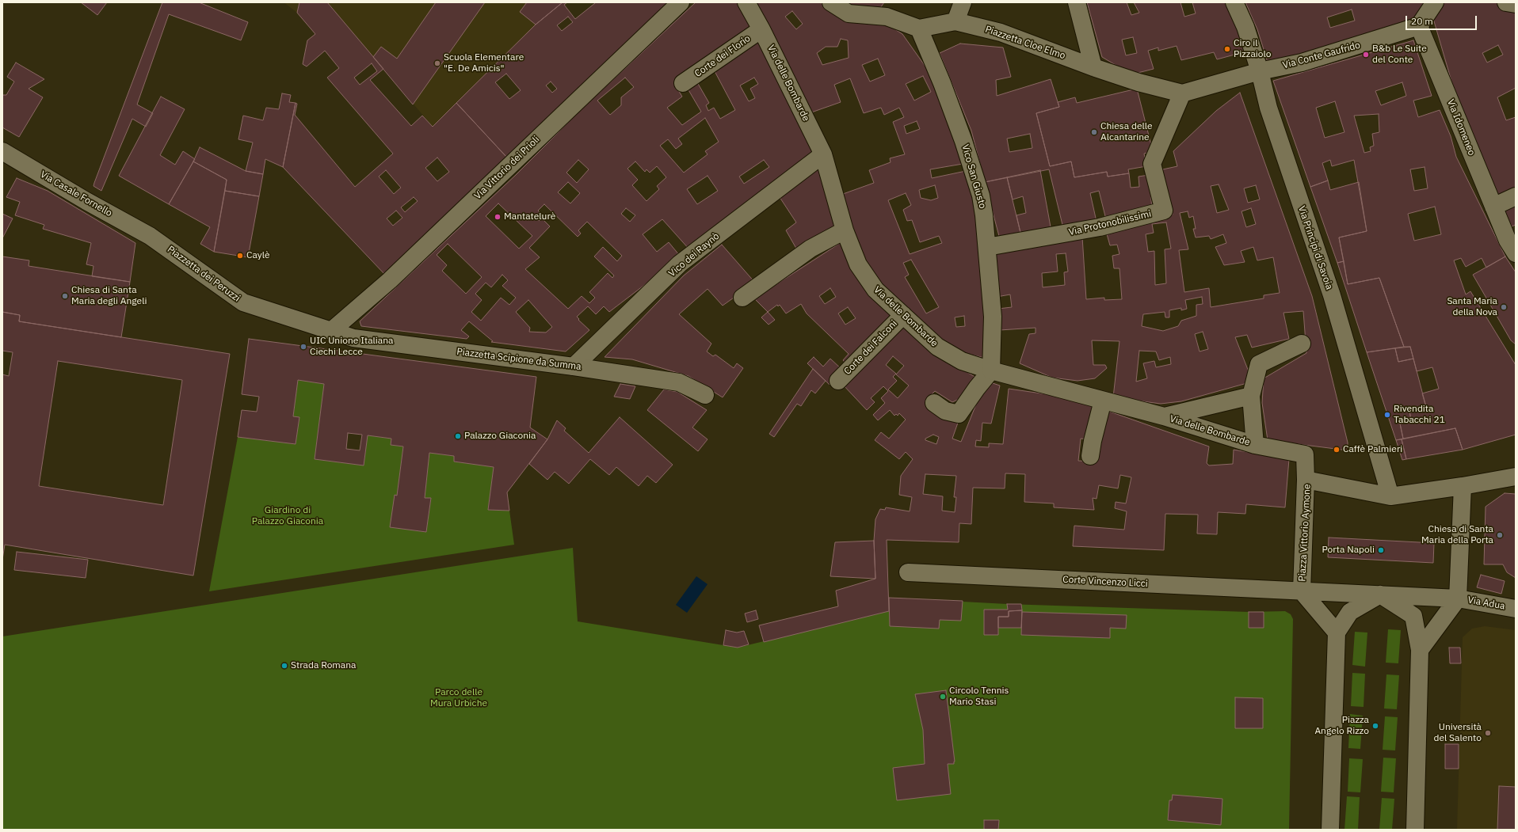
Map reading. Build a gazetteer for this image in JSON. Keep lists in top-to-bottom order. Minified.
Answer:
{"streets":{"street":["Piazzetta Cloe Elmo","Via Conte Gaufrido","Corte dei Florio","Via delle Bombarde","Via Idomeneo","Via Vittorio dei Prioli","Vico San Giusto","Via Casale Fornello","Via Protonobilissimi","Via Principi di Savoia","Vico dei Raynò","Piazzetta dei Peruzzi","Corte dei Falconi","Piazzetta Scipione da Summa","Piazza Vittorio Aymone","Corte Vincenzo Licci","Via Adua"]},"crossings":[["Piazzetta Cloe Elmo","Via Conte Gaufrido"],["Piazzetta Cloe Elmo","Vico San Giusto"],["Piazzetta Cloe Elmo","Via Protonobilissimi"],["Via Conte Gaufrido","Via Idomeneo"],["Via Conte Gaufrido","Via Protonobilissimi"],["Via Conte Gaufrido","Via Principi di Savoia"],["Corte dei Florio","Via delle Bombarde"],["Via delle Bombarde","Vico San Giusto"],["Via delle Bombarde","Vico dei Raynò"],["Via delle Bombarde","Corte dei Falconi"],["Via delle Bombarde","Piazza Vittorio Aymone"],["Via Vittorio dei Prioli","Piazzetta dei Peruzzi"],["Via Vittorio dei Prioli","Piazzetta Scipione da Summa"],["Vico San Giusto","Via Protonobilissimi"],["Via Casale Fornello","Piazzetta dei Peruzzi"],["Via Principi di Savoia","Piazza Vittorio Aymone"],["Vico dei Raynò","Piazzetta Scipione da Summa"],["Piazzetta dei Peruzzi","Piazzetta Scipione da Summa"],["Piazza Vittorio Aymone","Corte Vincenzo Licci"]],"parks":["Giardino di Palazzo Giaconia","Parco delle Mura Urbiche"],"places":["Ciro il Pizzaiolo","B&b Le Suite del Conte","Scuola Elementare \"E. De Amicis\"","Chiesa delle Alcantarine","Mantatelurè","Caylè","Chiesa di Santa Maria degli Angeli","Santa Maria della Nova","UIC Unione Italiana Ciechi Lecce","Rivendita Tabacchi 21","Palazzo Giaconia","Caffè Palmieri","Chiesa di Santa Maria della Porta","Porta Napoli","Strada Romana","Circolo Tennis Mario Stasi","Piazza Angelo Rizzo","Università del Salento"],"scale_bar":"20 m"}
